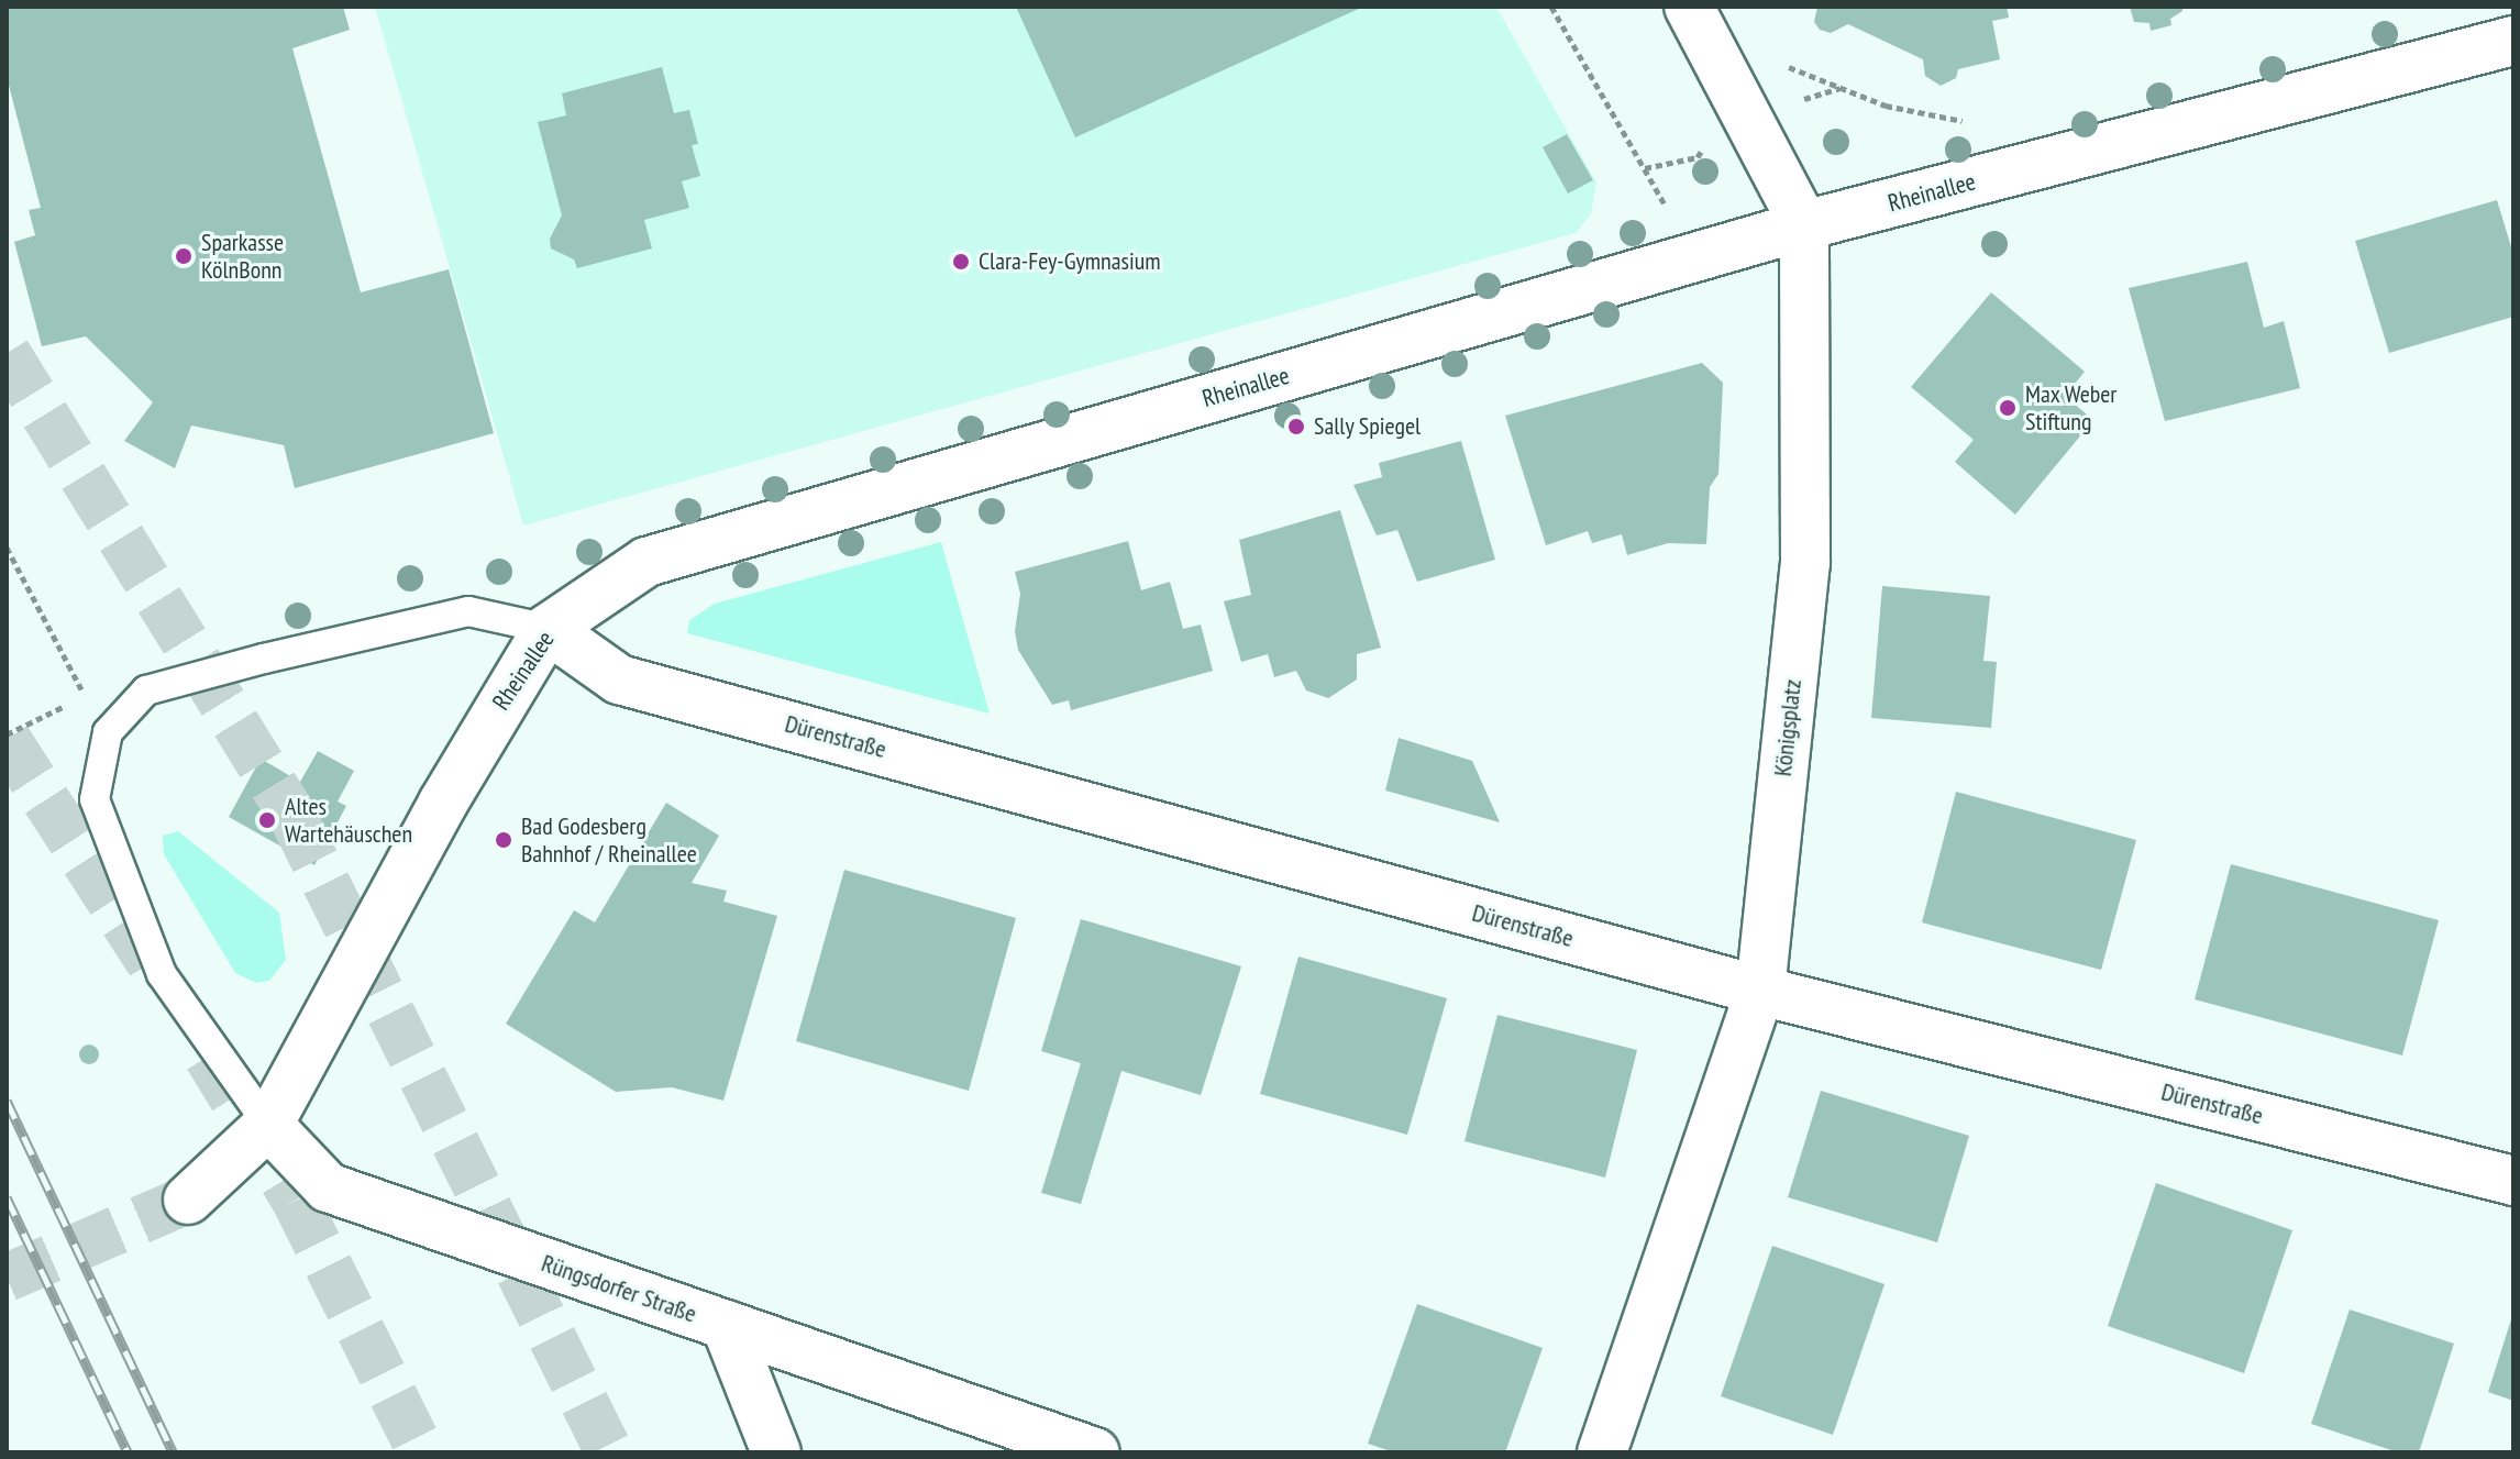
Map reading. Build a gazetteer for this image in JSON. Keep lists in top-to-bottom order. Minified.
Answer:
{"streets":{"street":["Rheinallee","Königsplatz","Dürenstraße","Rüngsdorfer Straße"]},"crossings":[["Rheinallee","Königsplatz"],["Rheinallee","Dürenstraße"],["Rheinallee","Rüngsdorfer Straße"],["Königsplatz","Dürenstraße"]],"places":["Sparkasse KölnBonn","Clara-Fey-Gymnasium","Max Weber Stiftung","Sally Spiegel","Altes Wartehäuschen","Bad Godesberg Bahnhof / Rheinallee"]}
